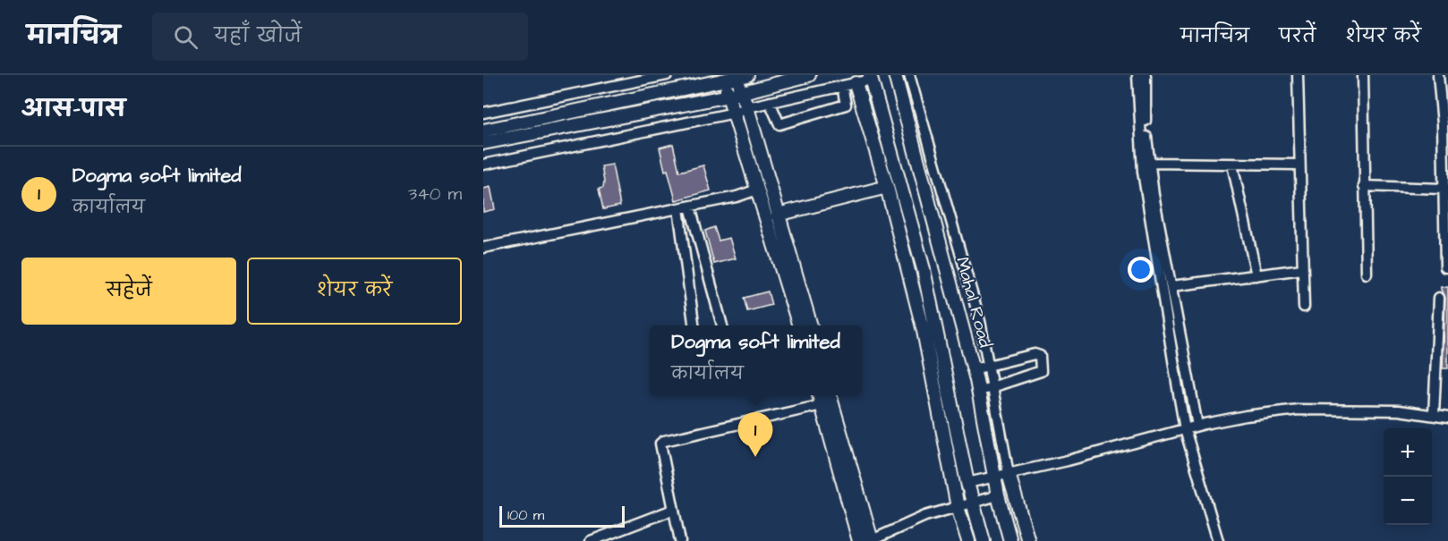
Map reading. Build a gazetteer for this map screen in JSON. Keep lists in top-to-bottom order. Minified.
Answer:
{"streets":{"main road":["Mahal Road"]},"scale_bar":"100 m","page":{"header":"मानचित्र","search":"यहाँ खोजें","nav":["मानचित्र","परतें","शेयर करें"],"heading":"आस-पास","list":[{"mark":"1","name":"Dogma soft limited","note":"कार्यालय","value":"340 m"}],"buttons":["सहेजें","शेयर करें"],"popup":["Dogma soft limited","कार्यालय"],"pins":"1","map_buttons":["+","−"],"scale":"100 m"}}
